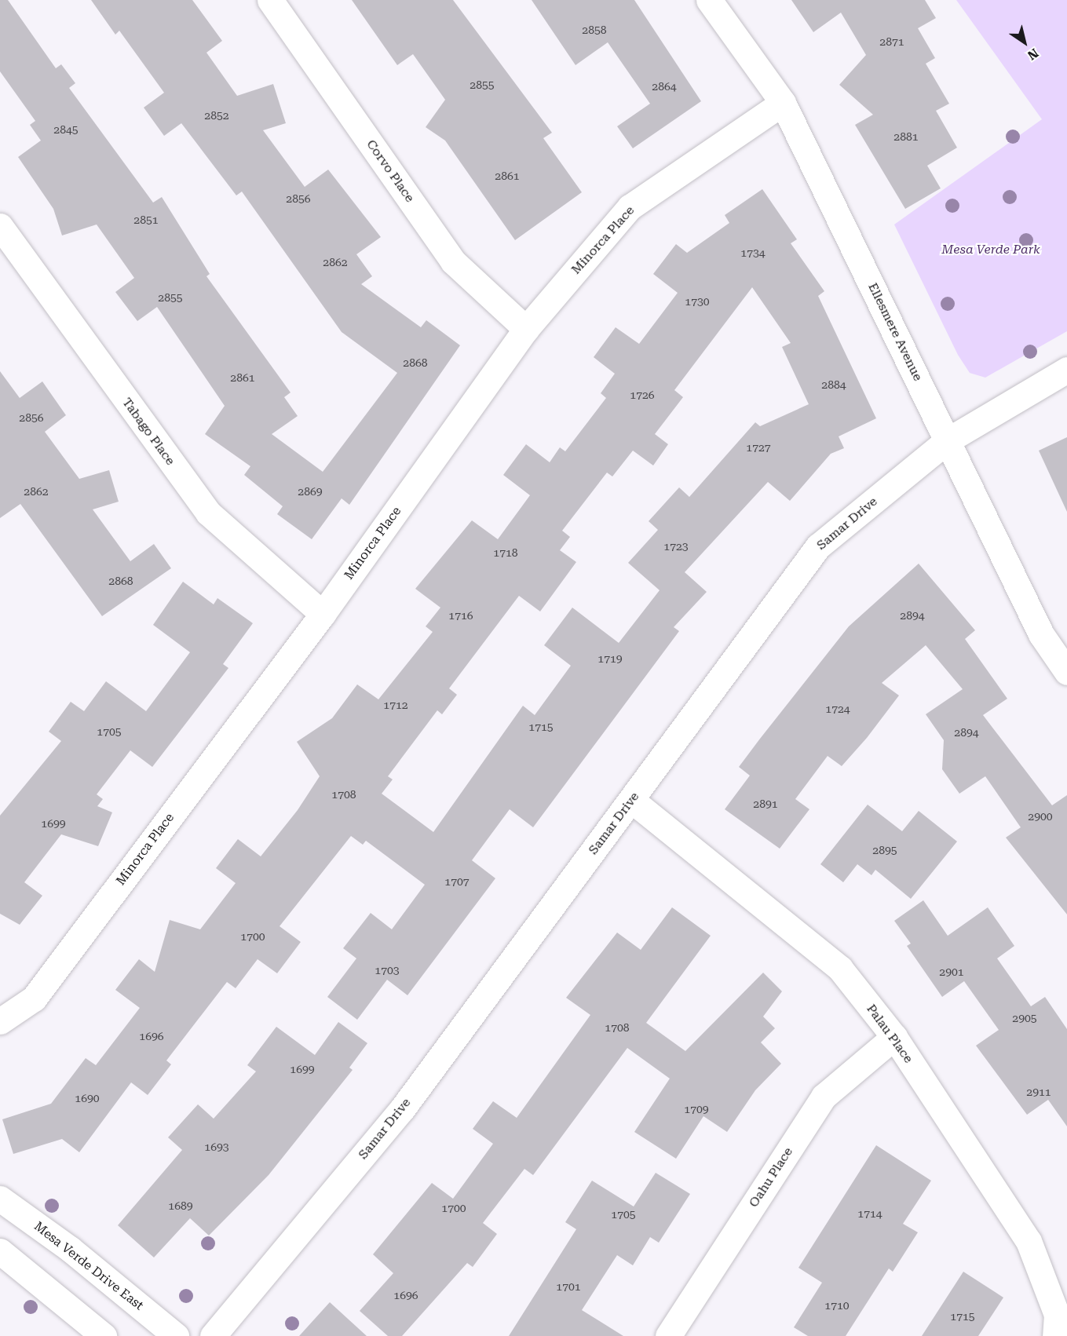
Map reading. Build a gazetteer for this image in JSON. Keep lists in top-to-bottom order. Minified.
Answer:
{"streets":{"street":["Corvo Place","Minorca Place","Ellesmere Avenue","Tabago Place","Samar Drive","Palau Place","Oahu Place","Mesa Verde Drive East"]},"crossings":[["Corvo Place","Minorca Place"],["Minorca Place","Ellesmere Avenue"],["Minorca Place","Tabago Place"],["Ellesmere Avenue","Samar Drive"],["Samar Drive","Palau Place"],["Palau Place","Oahu Place"]],"parks":["Mesa Verde Park"],"house_numbers":["2858","2871","2855","2864","2852","2845","2881","2861","2856","2851","1734","2862","2855","1730","2868","2861","2884","1726","2856","1727","2862","2869","1723","1718","2868","1716","2894","1719","1712","1724","1715","1705","2894","1708","2891","2900","1699","2895","1707","1700","1703","2901","2905","1708","1696","1699","2911","1690","1709","1693","1689","1700","1714","1705","1701","1696","1710","1715"],"north":"bottom right"}
